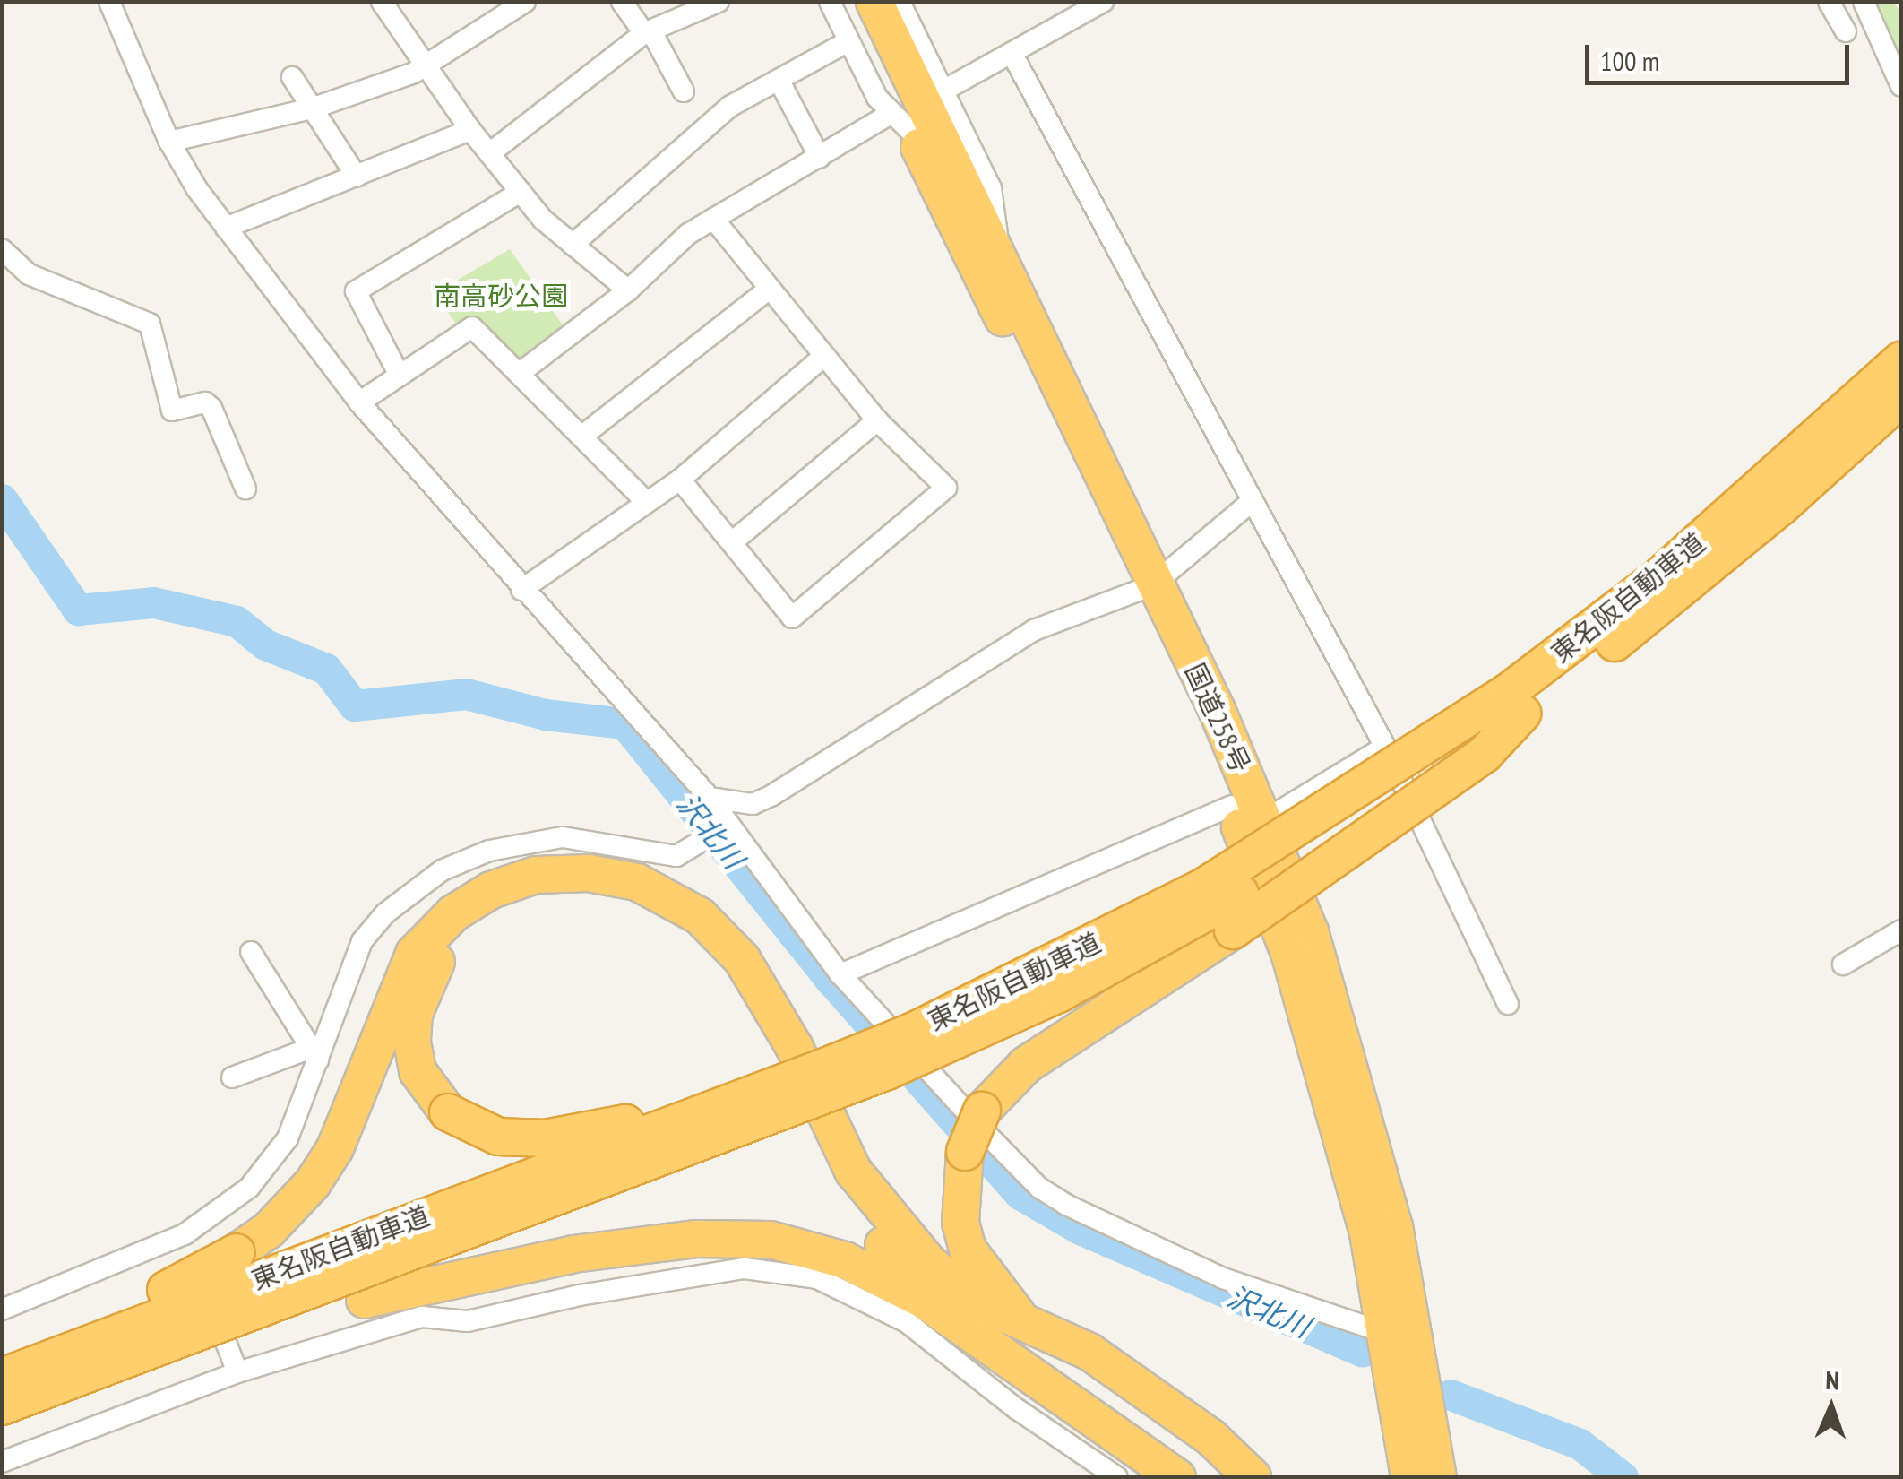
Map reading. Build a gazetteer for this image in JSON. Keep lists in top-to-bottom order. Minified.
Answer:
{"streets":{"highway":["東名阪自動車道","国道258号"]},"water":["沢北川"],"parks":["南高砂公園"],"scale_bar":"100 m","north":"top"}
